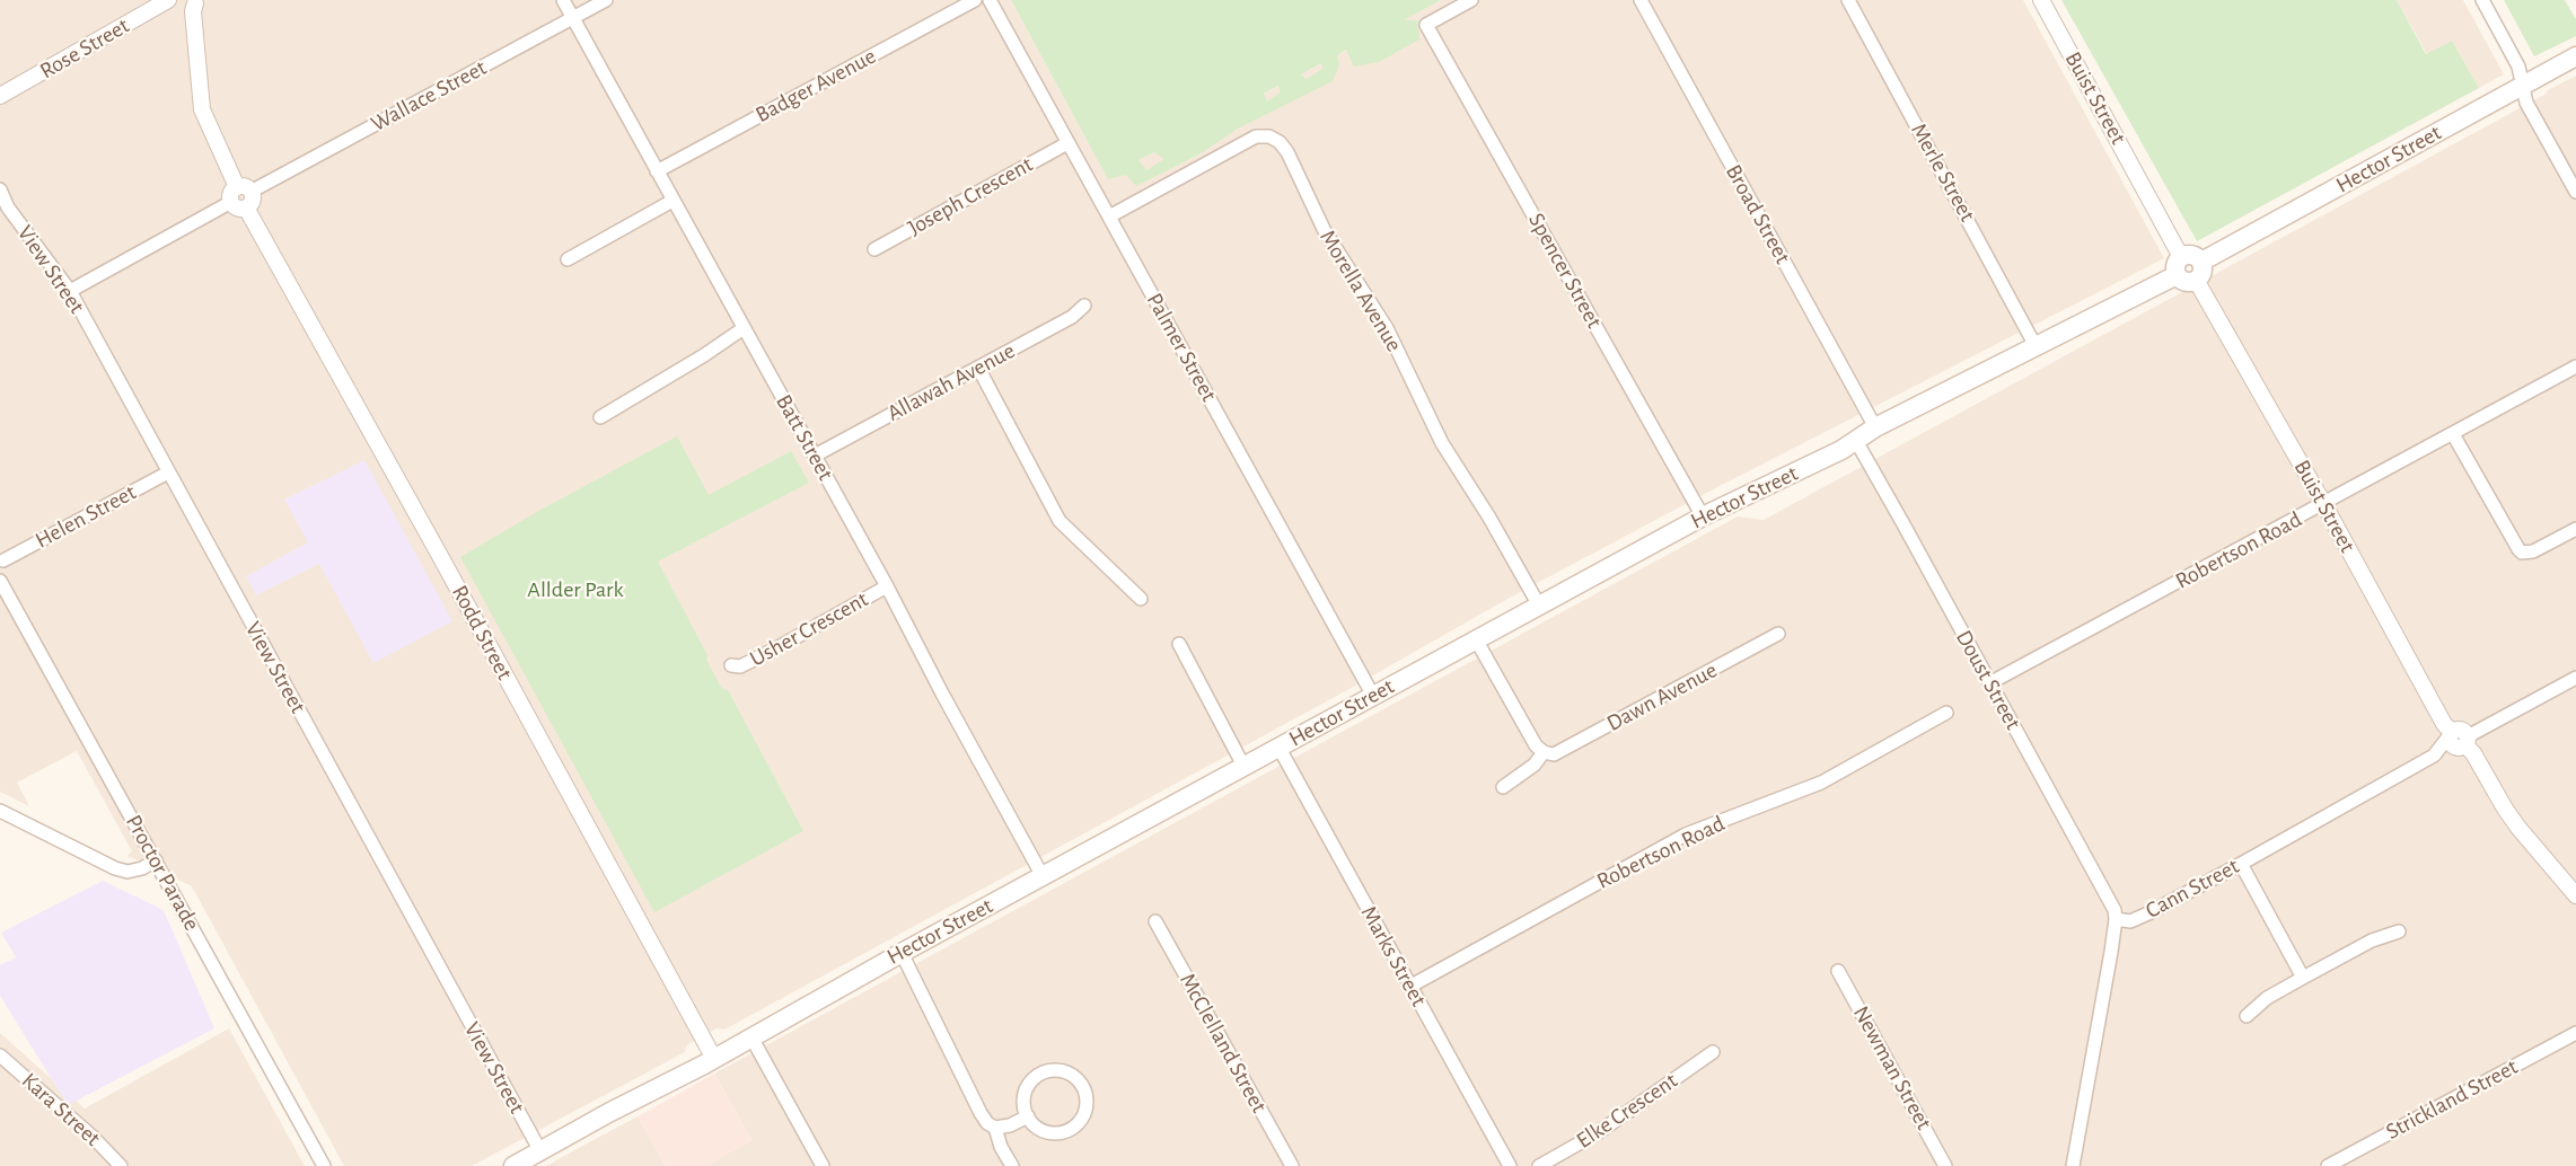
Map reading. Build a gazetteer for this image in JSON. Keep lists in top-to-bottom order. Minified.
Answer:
{"streets":{"main road":["Hector Street"],"street":["Rose Street","Badger Avenue","Wallace Street","Buist Street","Merle Street","Joseph Crescent","Broad Street","View Street","Spencer Street","Morella Avenue","Palmer Street","Allawah Avenue","Batt Street","Helen Street","Robertson Road","Usher Crescent","Rodd Street","Doust Street","Dawn Avenue","Proctor Parade","Cann Street","Marks Street","McClelland Street","Newman Street","Strickland Street","Kara Street","Elke Crescent"]},"crossings":[["Badger Avenue","Batt Street"],["Wallace Street","View Street"],["Wallace Street","Batt Street"],["Wallace Street","Rodd Street"],["Buist Street","Hector Street"],["Buist Street","Robertson Road"],["Buist Street","Cann Street"],["Hector Street","Merle Street"],["Hector Street","Broad Street"],["Hector Street","View Street"],["Hector Street","Spencer Street"],["Hector Street","Morella Avenue"],["Hector Street","Palmer Street"],["Hector Street","Batt Street"],["Hector Street","Rodd Street"],["Hector Street","Doust Street"],["Hector Street","Marks Street"],["Joseph Crescent","Palmer Street"],["View Street","Helen Street"],["Morella Avenue","Palmer Street"],["Allawah Avenue","Batt Street"],["Batt Street","Usher Crescent"],["Robertson Road","Doust Street"],["Robertson Road","Marks Street"],["Doust Street","Cann Street"]],"parks":["Allder Park"]}
